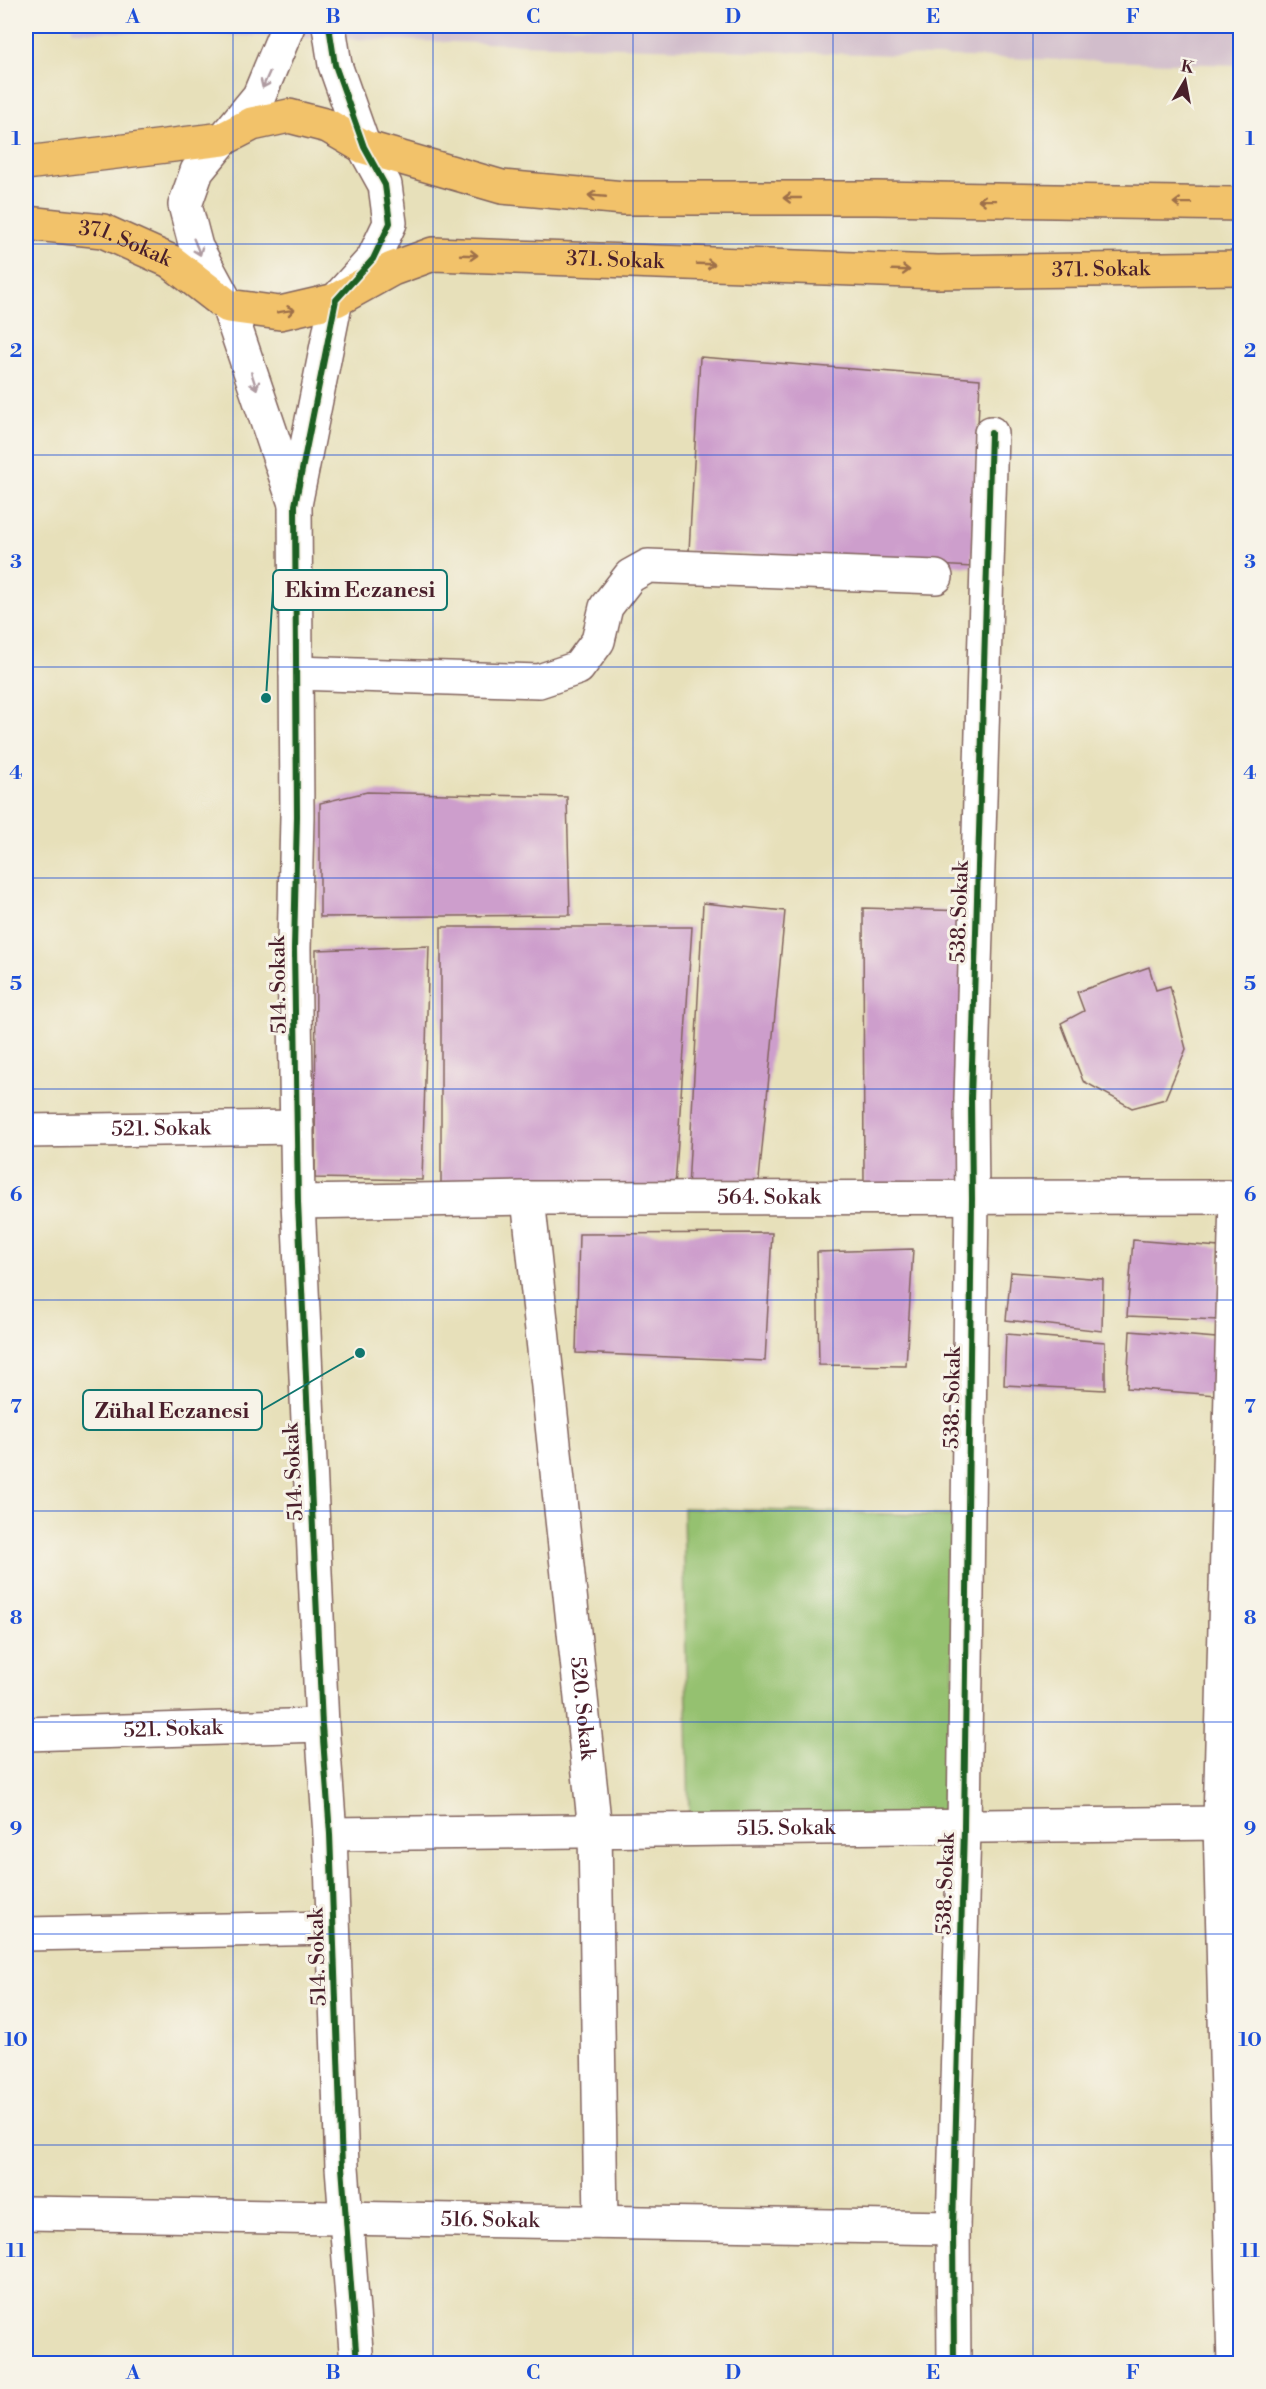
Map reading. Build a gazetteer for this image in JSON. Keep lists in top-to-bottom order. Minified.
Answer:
{"streets":{"main road":["371. Sokak"],"street":["538. Sokak","514. Sokak","521. Sokak","564. Sokak","520. Sokak","515. Sokak","516. Sokak"]},"crossings":[["538. Sokak","564. Sokak"],["538. Sokak","515. Sokak"],["538. Sokak","516. Sokak"],["514. Sokak","521. Sokak"],["514. Sokak","564. Sokak"],["514. Sokak","515. Sokak"],["514. Sokak","516. Sokak"],["564. Sokak","520. Sokak"],["520. Sokak","515. Sokak"],["520. Sokak","516. Sokak"]],"places":["Ekim Eczanesi","Zühal Eczanesi"],"north":"top","grid":{"columns":["A","B","C","D","E","F"],"rows":["1","2","3","4","5","6","7","8","9","10","11"]}}
